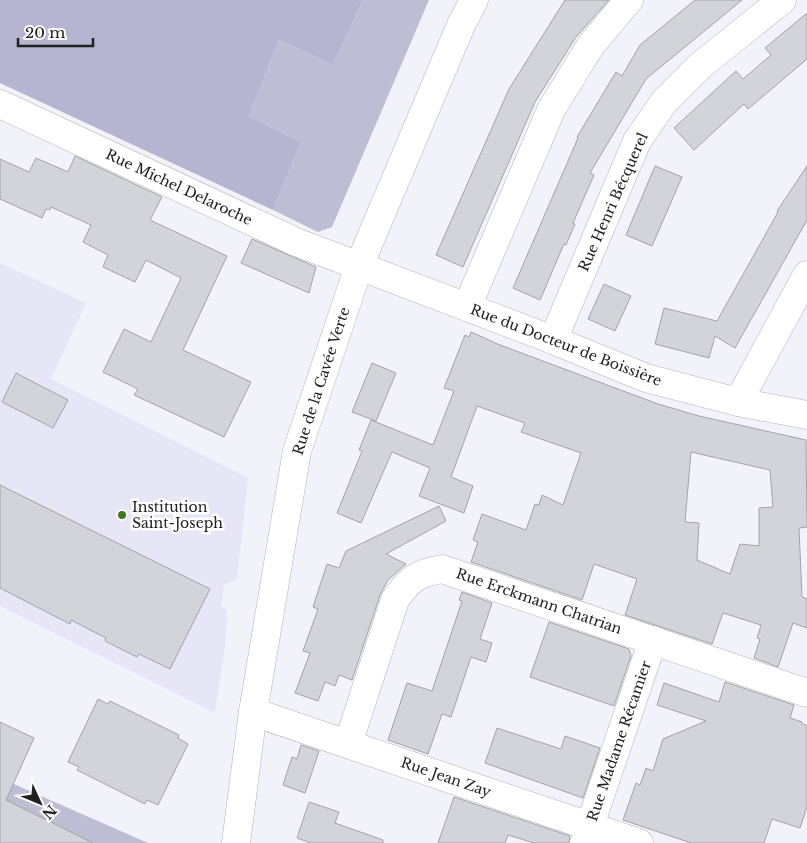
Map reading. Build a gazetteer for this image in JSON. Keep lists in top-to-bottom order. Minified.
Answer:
{"streets":{"street":["Rue Michel Delaroche","Rue Henri Bécquerel","Rue du Docteur de Boissière","Rue de la Cavée Verte","Rue Erckmann Chatrian","Rue Madame Récamier","Rue Jean Zay"]},"crossings":[["Rue Michel Delaroche","Rue du Docteur de Boissière"],["Rue Michel Delaroche","Rue de la Cavée Verte"],["Rue Henri Bécquerel","Rue du Docteur de Boissière"],["Rue du Docteur de Boissière","Rue de la Cavée Verte"],["Rue de la Cavée Verte","Rue Jean Zay"],["Rue Erckmann Chatrian","Rue Madame Récamier"],["Rue Erckmann Chatrian","Rue Jean Zay"],["Rue Madame Récamier","Rue Jean Zay"]],"places":["Institution Saint-Joseph"],"scale_bar":"20 m","north":"bottom right"}
